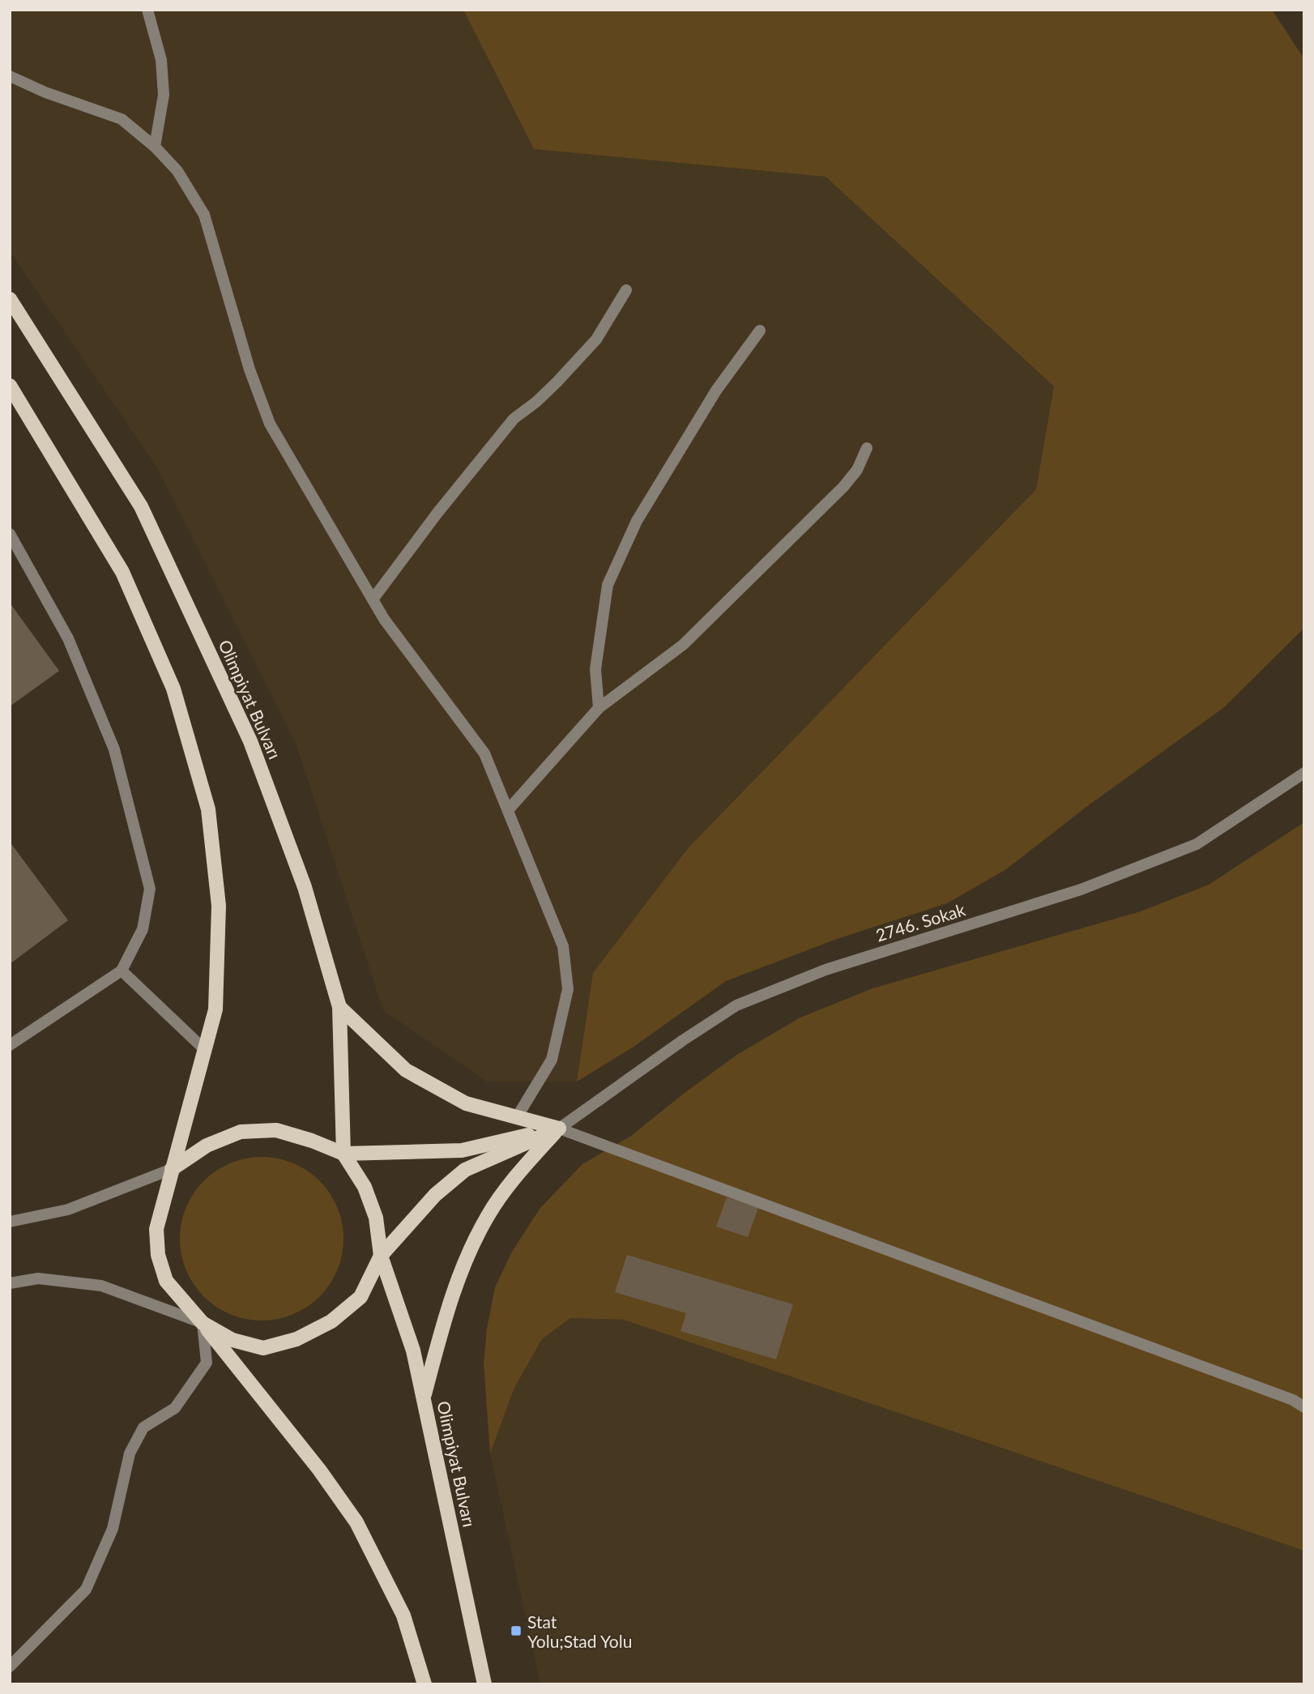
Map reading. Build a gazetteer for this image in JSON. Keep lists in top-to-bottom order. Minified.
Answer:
{"streets":{"main road":["Olimpiyat Bulvarı"],"street":["2746. Sokak"]},"places":{"transit":["Stat Yolu;Stad Yolu"]}}
